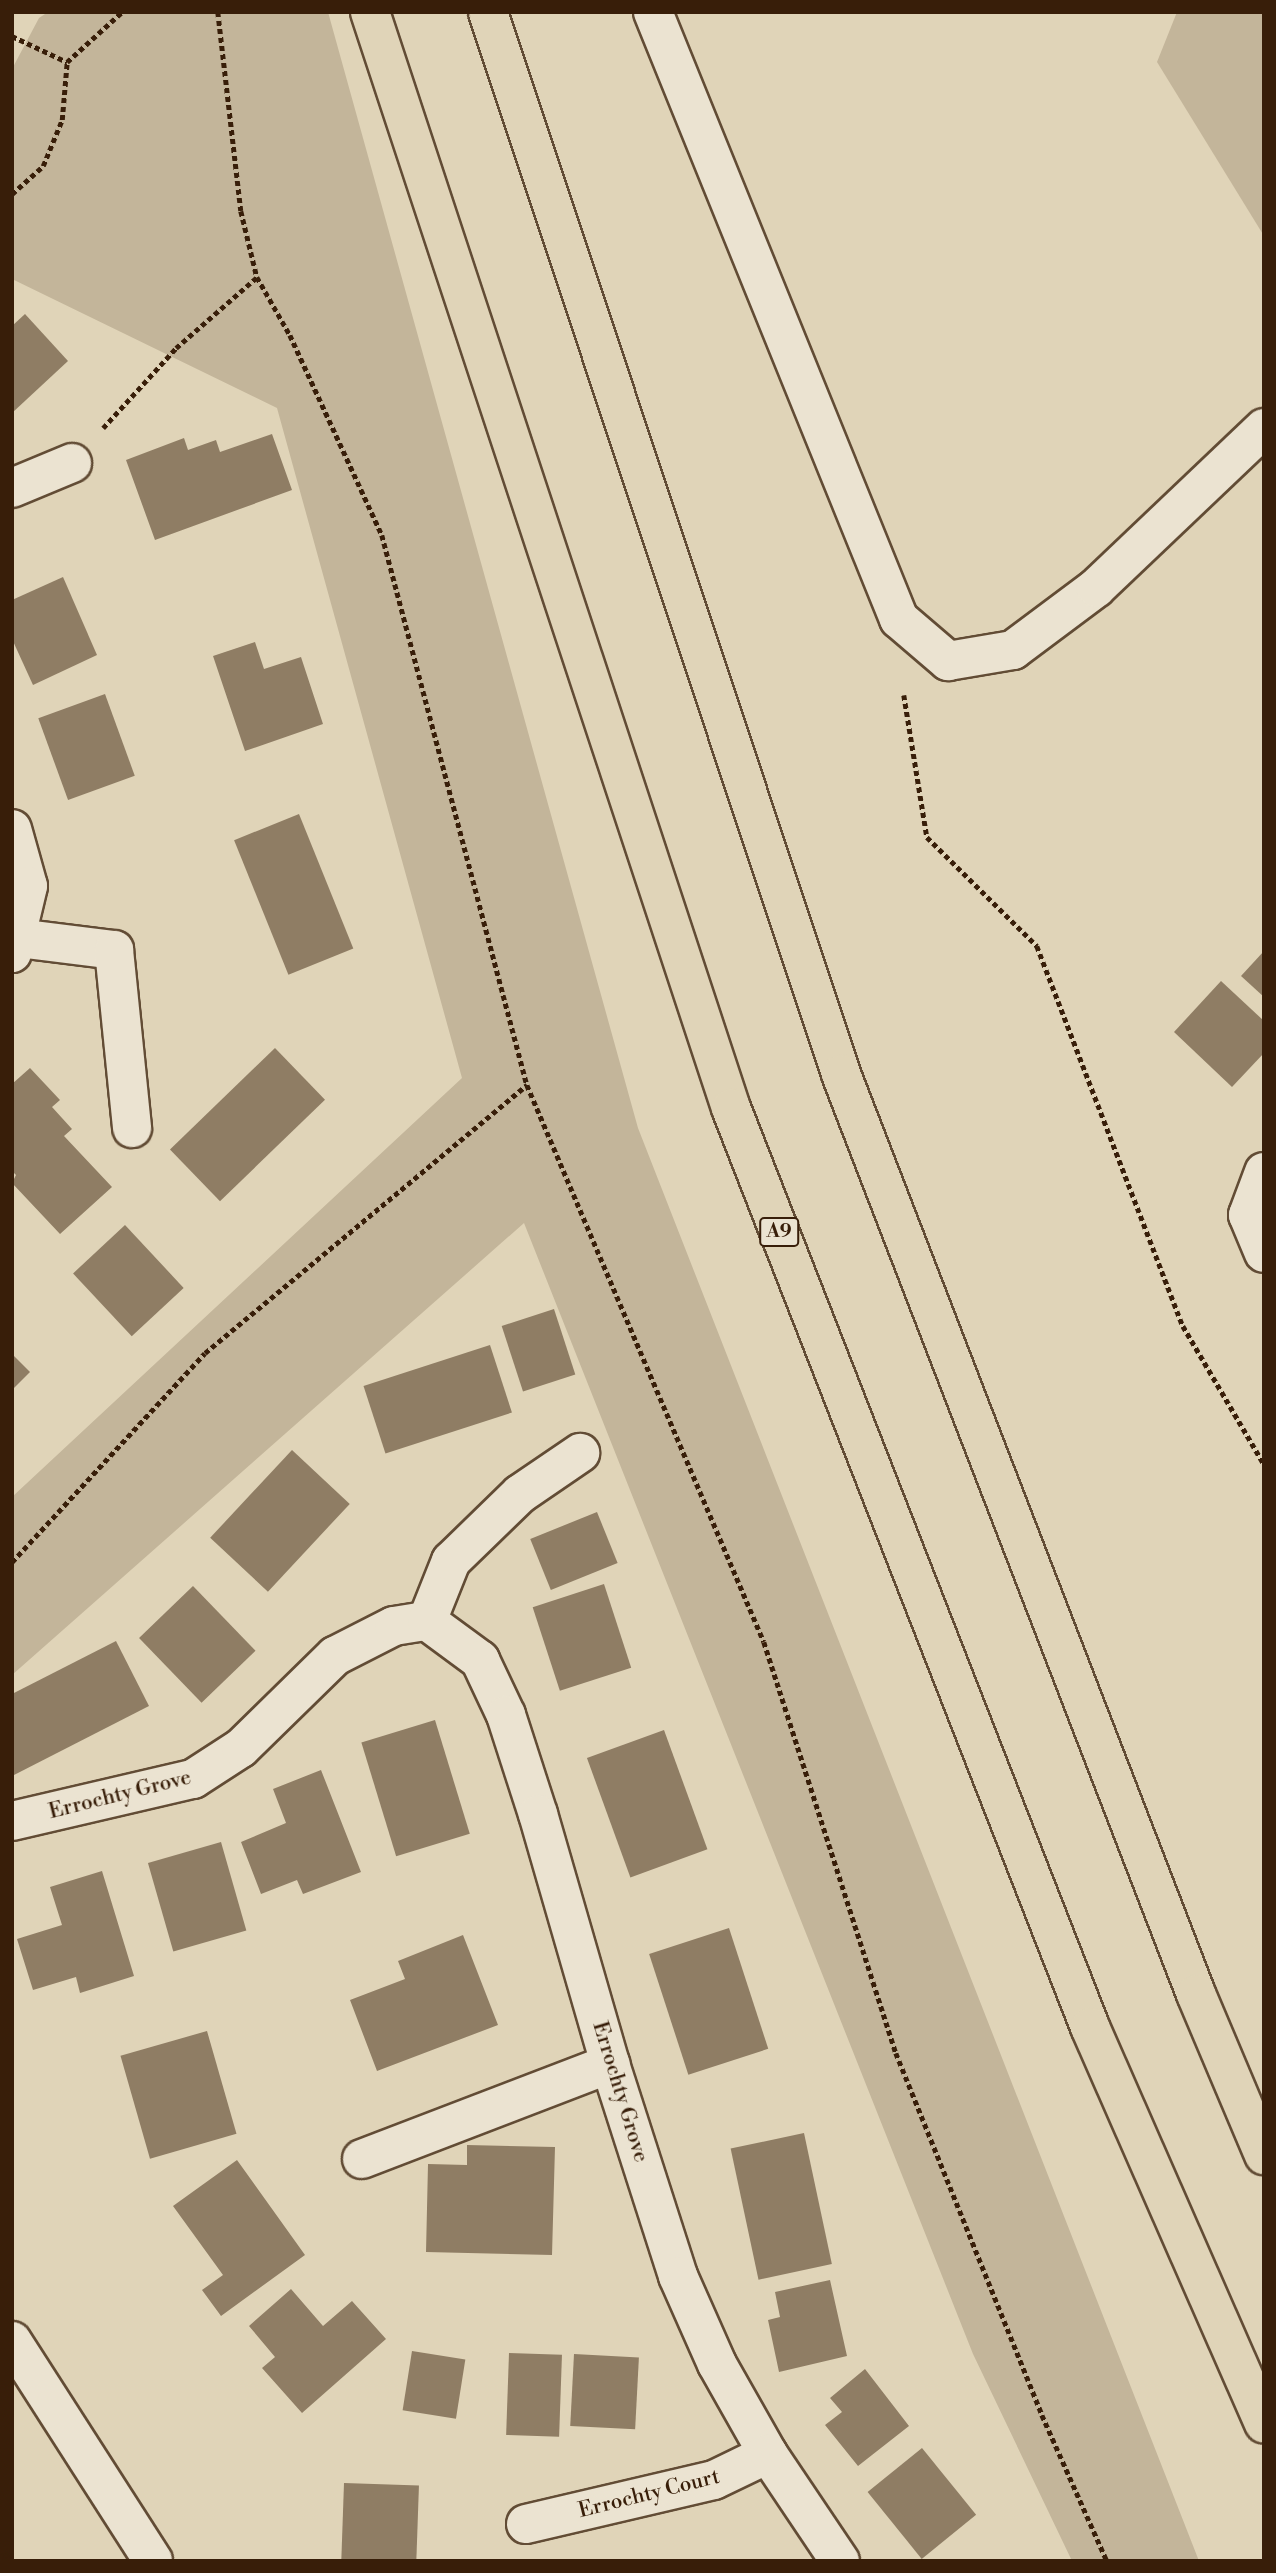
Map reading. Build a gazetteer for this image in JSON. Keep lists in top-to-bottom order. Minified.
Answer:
{"streets":{"highway":["A9"],"street":["Errochty Grove","Errochty Court"]},"crossings":[["Errochty Grove","Errochty Court"]]}
